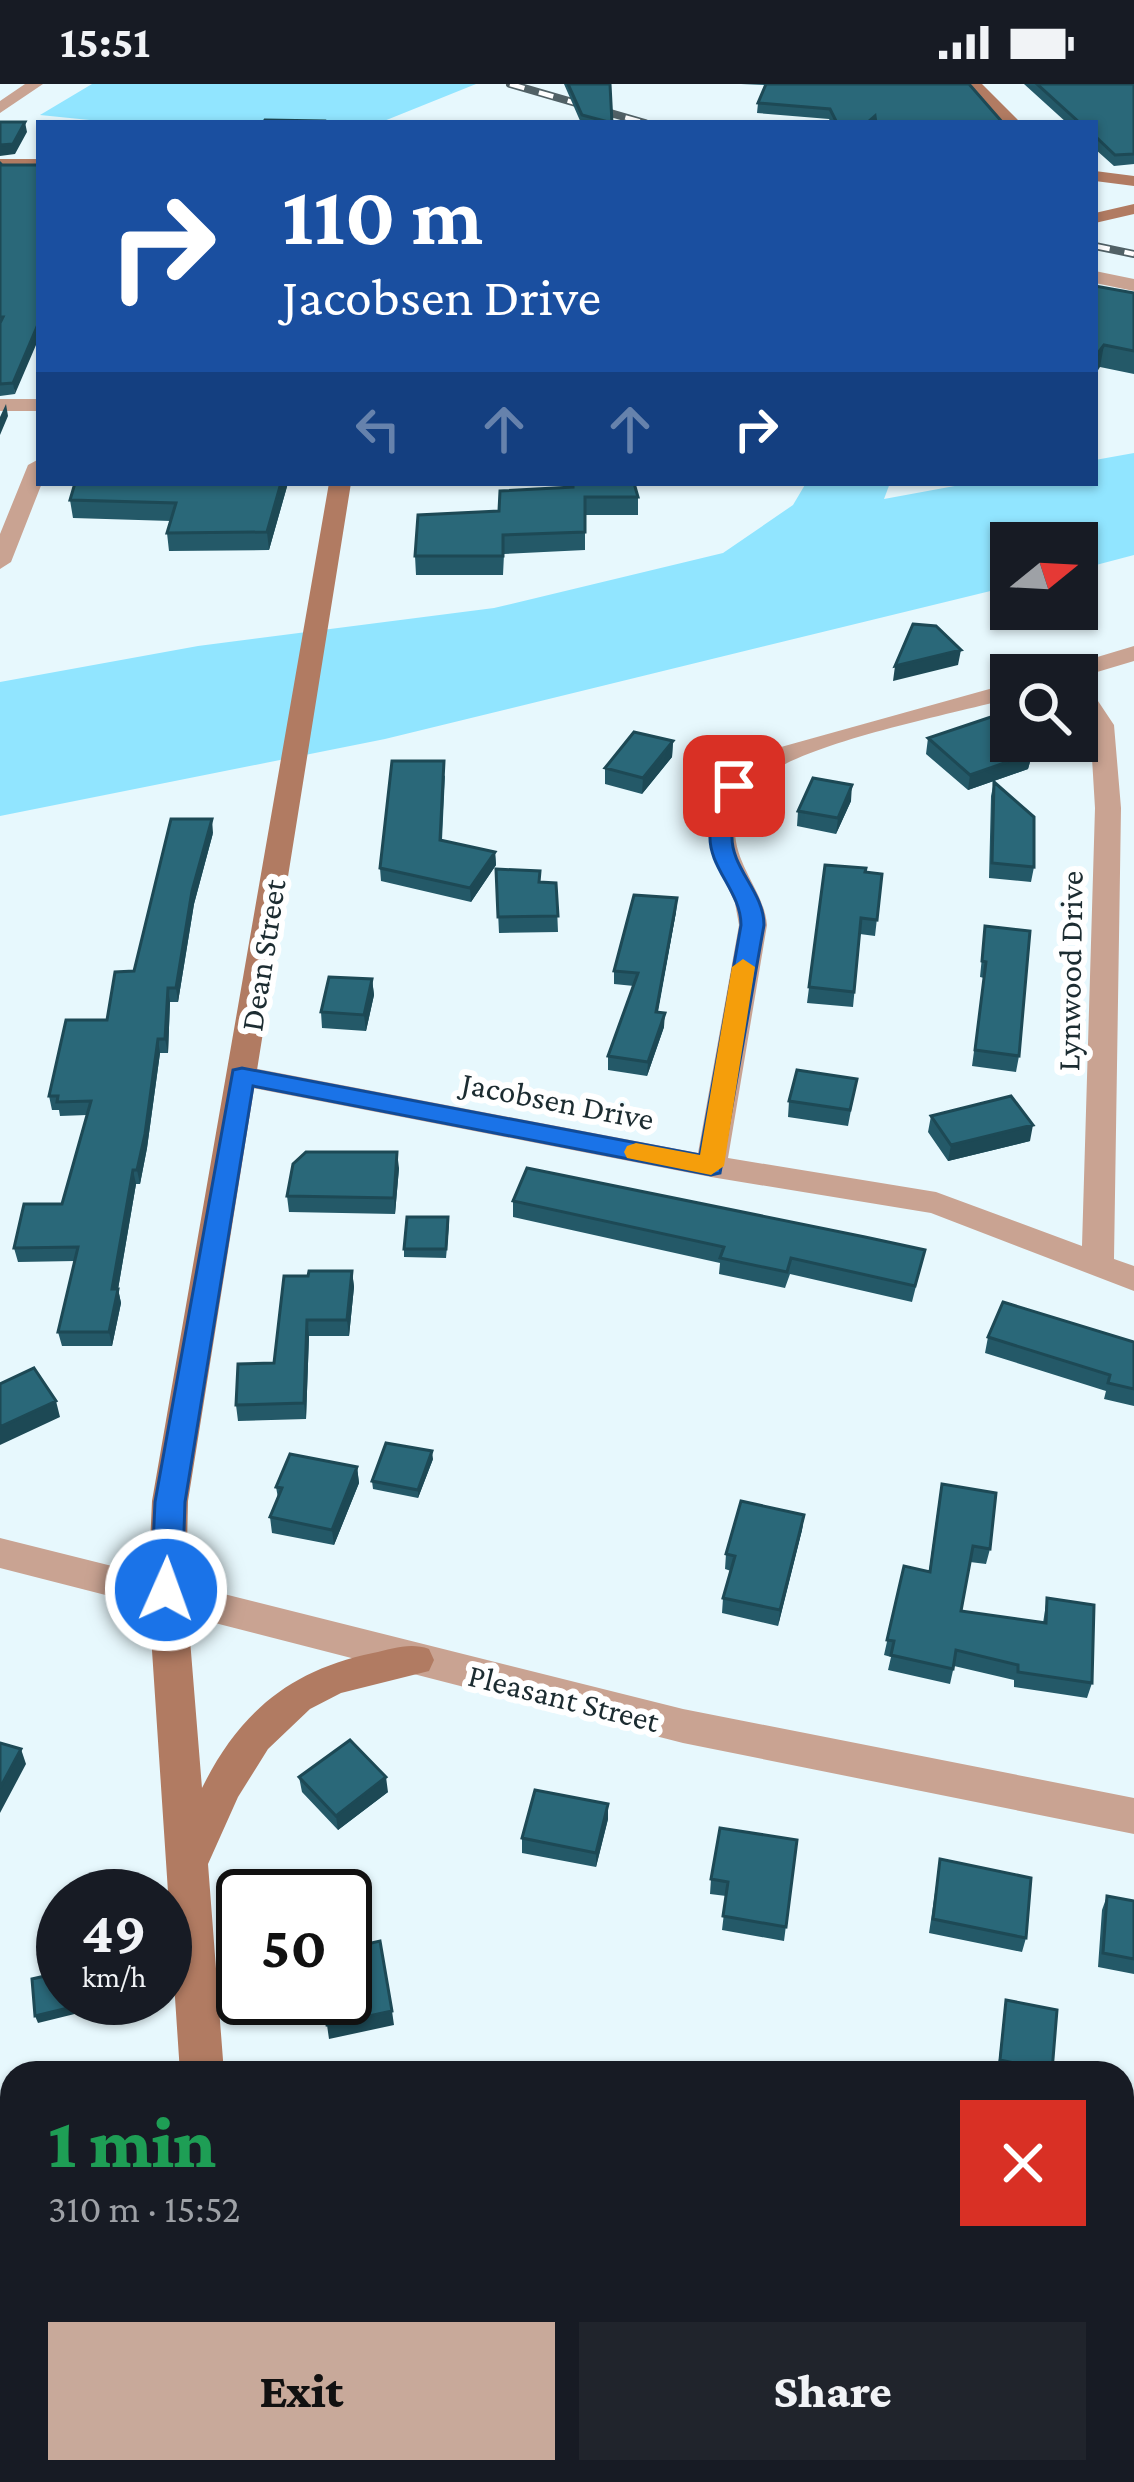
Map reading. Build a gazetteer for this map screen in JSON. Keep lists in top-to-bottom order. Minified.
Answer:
{"streets":{"main road":["Dean Street"],"street":["Lynwood Drive","Jacobsen Drive","Pleasant Street"]},"crossings":[["Dean Street","Jacobsen Drive"],["Dean Street","Pleasant Street"],["Lynwood Drive","Jacobsen Drive"]],"north":"right","page":{"status":"15:51","turn":["110 m","Jacobsen Drive"],"speed":"49 km/h","limit":"50","heading":["1 min","310 m · 15:52"],"buttons":["Exit","Share"]}}
